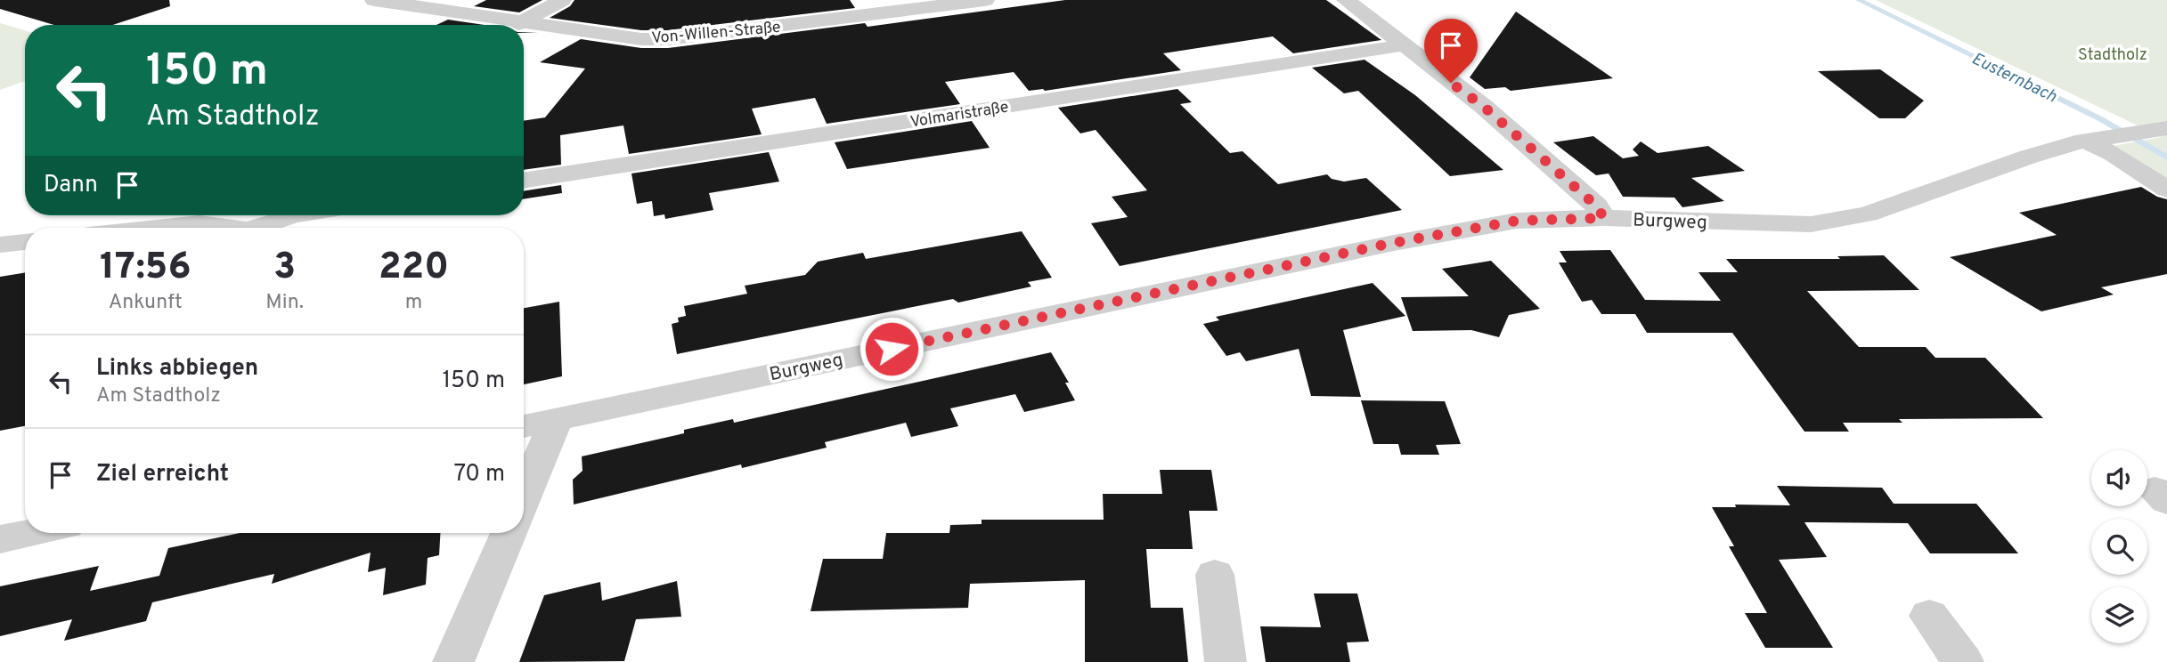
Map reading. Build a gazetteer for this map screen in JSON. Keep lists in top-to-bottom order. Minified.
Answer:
{"streets":{"street":["Von-Willen-Straße","Volmaristraße","Burgweg"]},"water":["Eusternbach"],"parks":["Stadtholz"],"page":{"turn":["150 m","Am Stadtholz"],"then":"Dann","eta":["17:56","Ankunft","3","Min.","220","m"],"list":[{"name":"Links abbiegen","note":"Am Stadtholz","value":"150 m"},{"name":"Ziel erreicht","value":"70 m"}]}}
